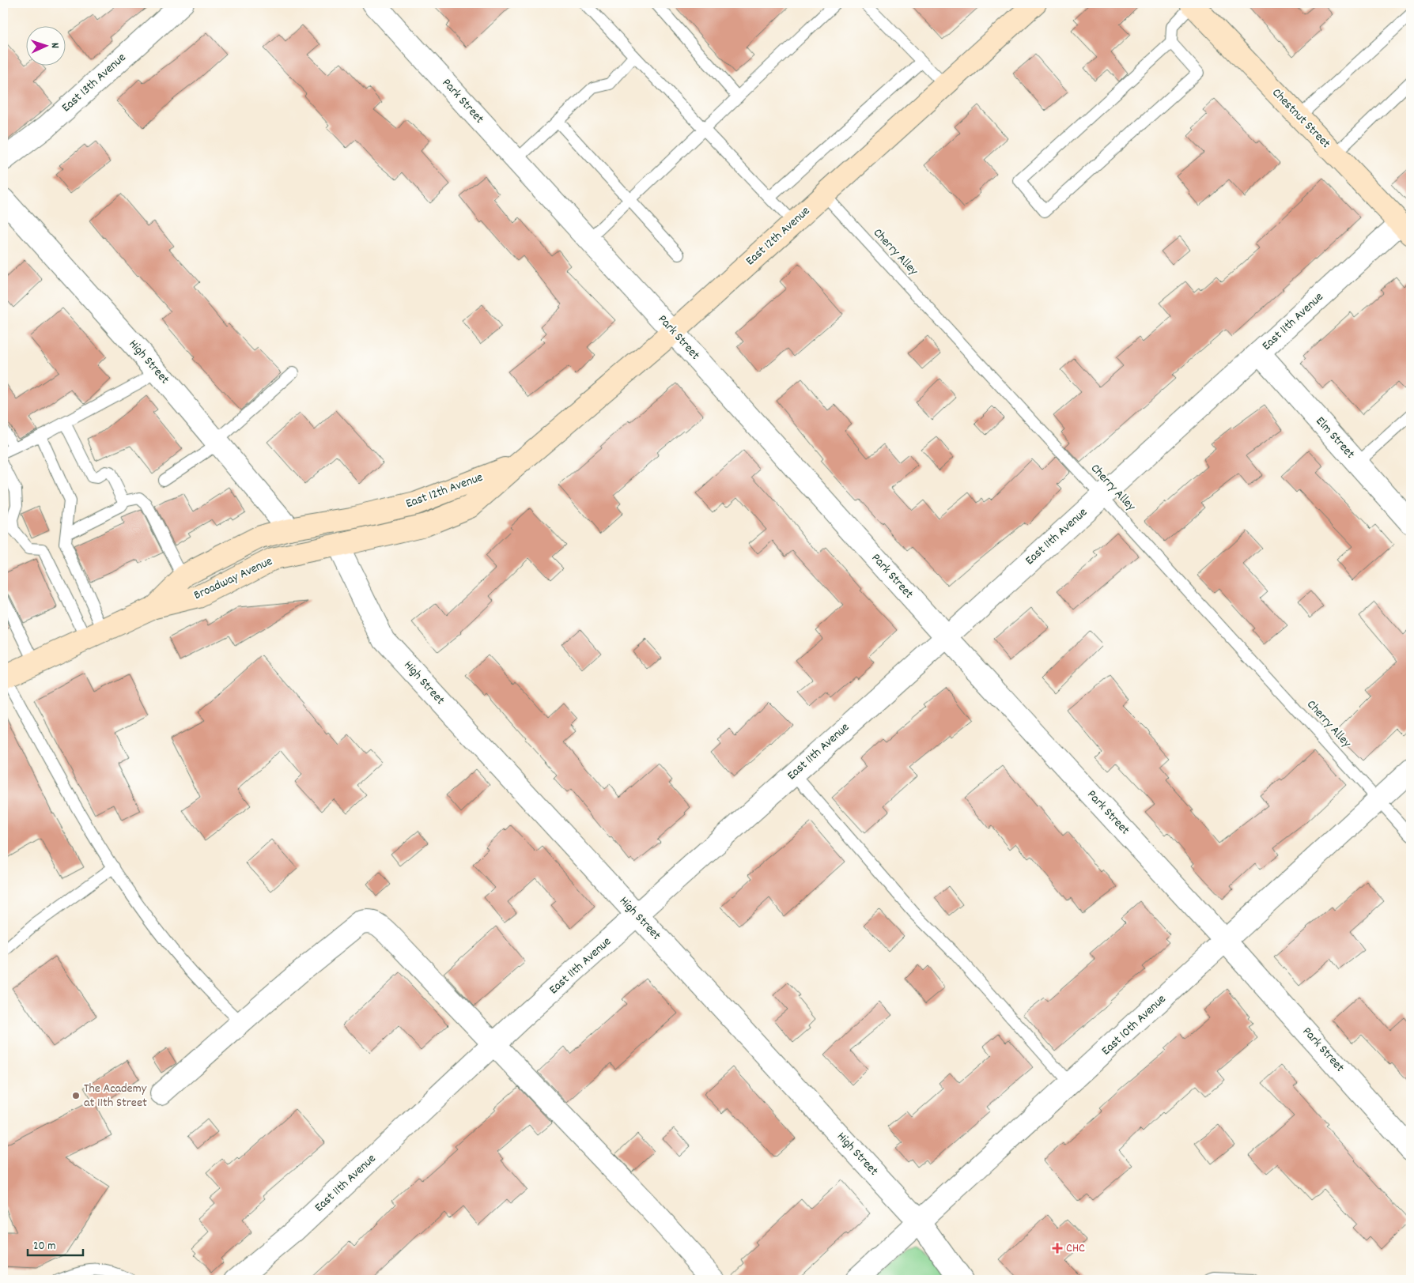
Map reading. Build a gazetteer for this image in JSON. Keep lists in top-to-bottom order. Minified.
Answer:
{"streets":{"street":["East 13th Avenue","Park Street","Chestnut Street","East 12th Avenue","East 11th Avenue","High Street","Elm Street","Broadway Avenue","East 10th Avenue"],"lane":["Cherry Alley"]},"crossings":[["Park Street","East 12th Avenue"],["Park Street","East 11th Avenue"],["Park Street","East 10th Avenue"],["Chestnut Street","East 11th Avenue"],["East 12th Avenue","Cherry Alley"],["East 12th Avenue","High Street"],["East 12th Avenue","Broadway Avenue"],["Cherry Alley","East 11th Avenue"],["Cherry Alley","East 10th Avenue"],["East 11th Avenue","High Street"],["East 11th Avenue","Elm Street"],["High Street","Broadway Avenue"],["High Street","East 10th Avenue"]],"places":{"other":["The Academy at 11th Street"],"health":["CHC"]},"scale_bar":"20 m","north":"right"}
